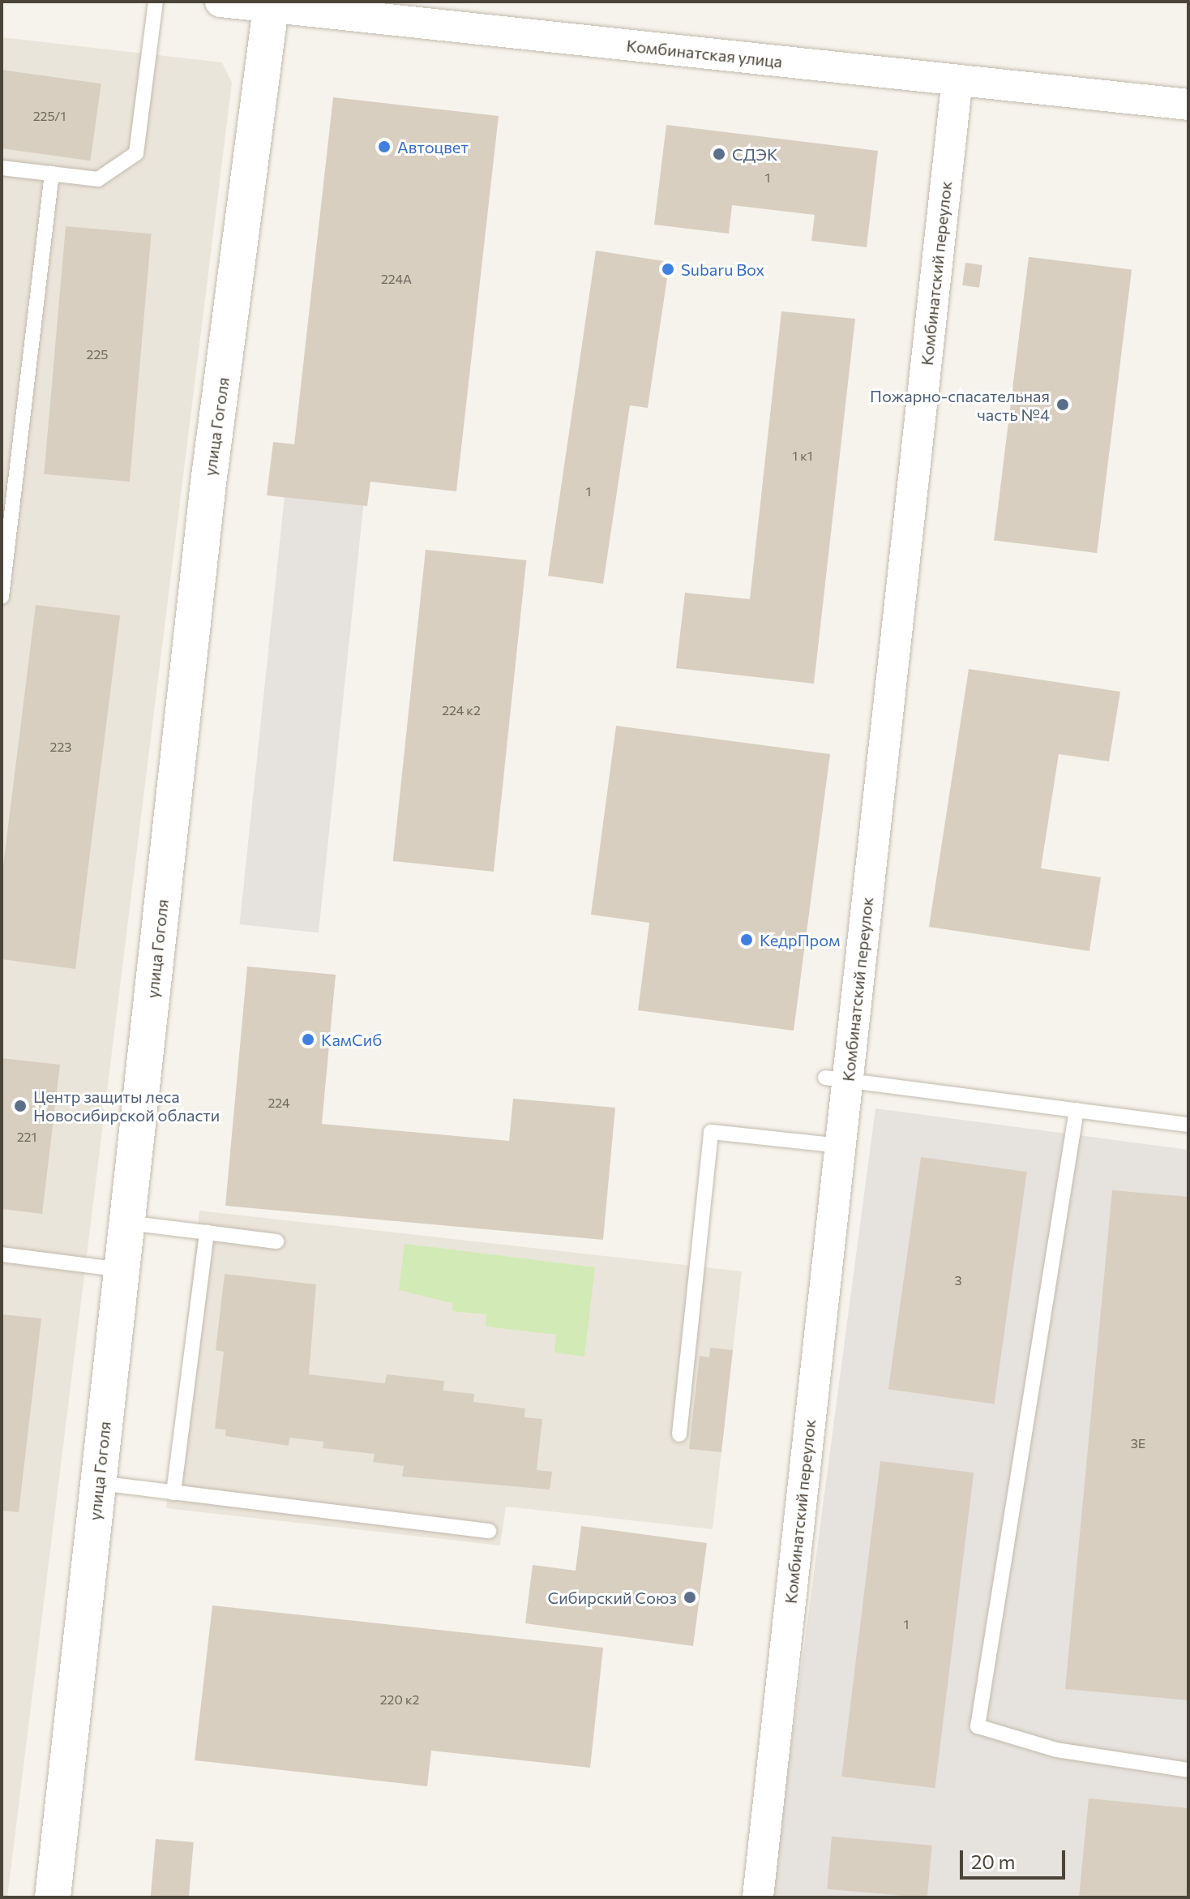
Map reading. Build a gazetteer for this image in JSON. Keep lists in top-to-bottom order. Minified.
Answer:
{"streets":{"street":["Комбинатская улица","Комбинатский переулок","улица Гоголя"]},"crossings":[["Комбинатская улица","Комбинатский переулок"],["Комбинатская улица","улица Гоголя"]],"places":["Автоцвет","СДЭК","Subaru Box","Пожарно-спасательная часть №4","КедрПром","КамСиб","Центр защиты леса Новосибирской области","Сибирский Союз"],"house_numbers":["225/1","1","224А","225","1 к1","1","224 к2","223","224","221","3","3Е","1","220 к2"],"scale_bar":"20 m"}
